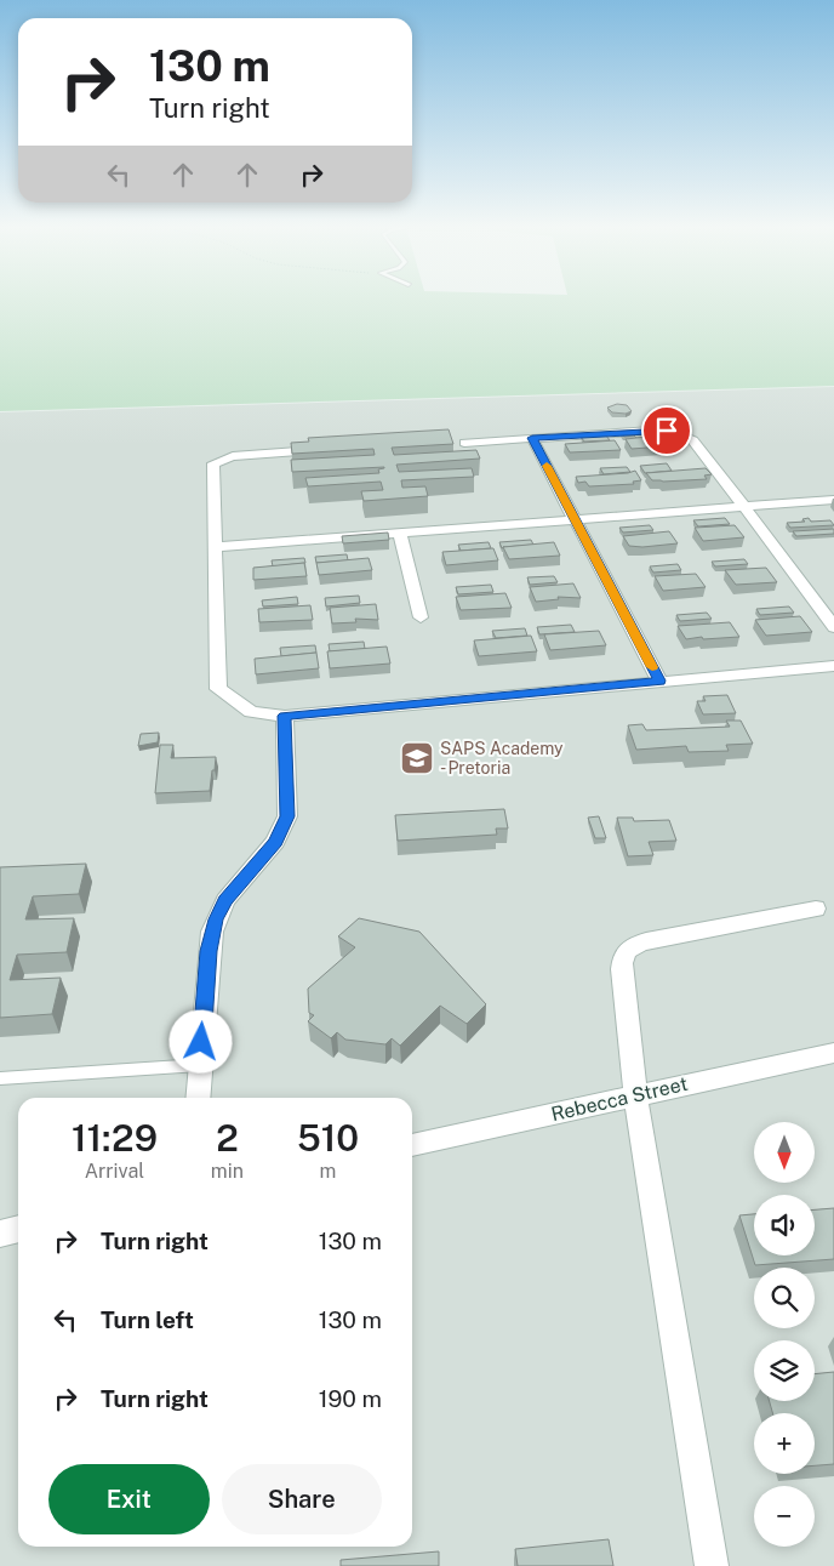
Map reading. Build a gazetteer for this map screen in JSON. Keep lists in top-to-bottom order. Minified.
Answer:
{"streets":{"street":["Rebecca Street"]},"places":{"school or university":["SAPS Academy - Pretoria"]},"north":"bottom","page":{"turn":["130 m","Turn right"],"eta":["11:29","Arrival","2","min","510","m"],"map_buttons":["+","−"],"list":[{"name":"Turn right","value":"130 m"},{"name":"Turn left","value":"130 m"},{"name":"Turn right","value":"190 m"}],"buttons":["Exit","Share"]}}
